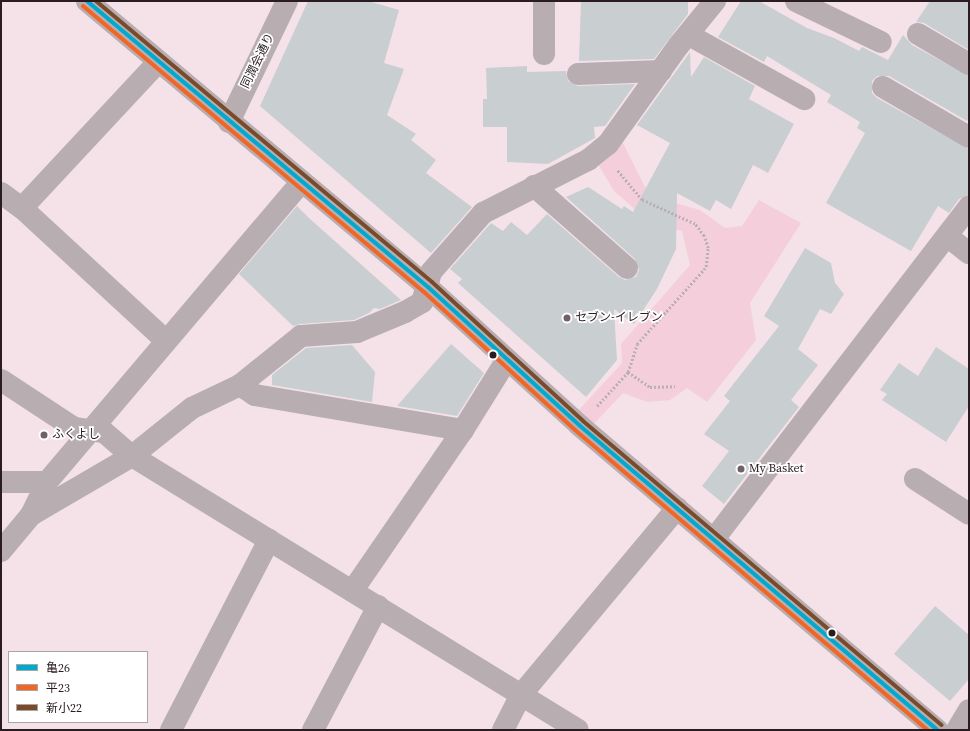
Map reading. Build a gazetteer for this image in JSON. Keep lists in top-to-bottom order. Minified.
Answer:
{"streets":{"street":["同潤会通り"]},"places":["セブン-イレブン","ふくよし","My Basket"],"lines":["transit line 亀26","transit line 新小22","transit line 平23"],"legend":["亀26","平23","新小22"]}
